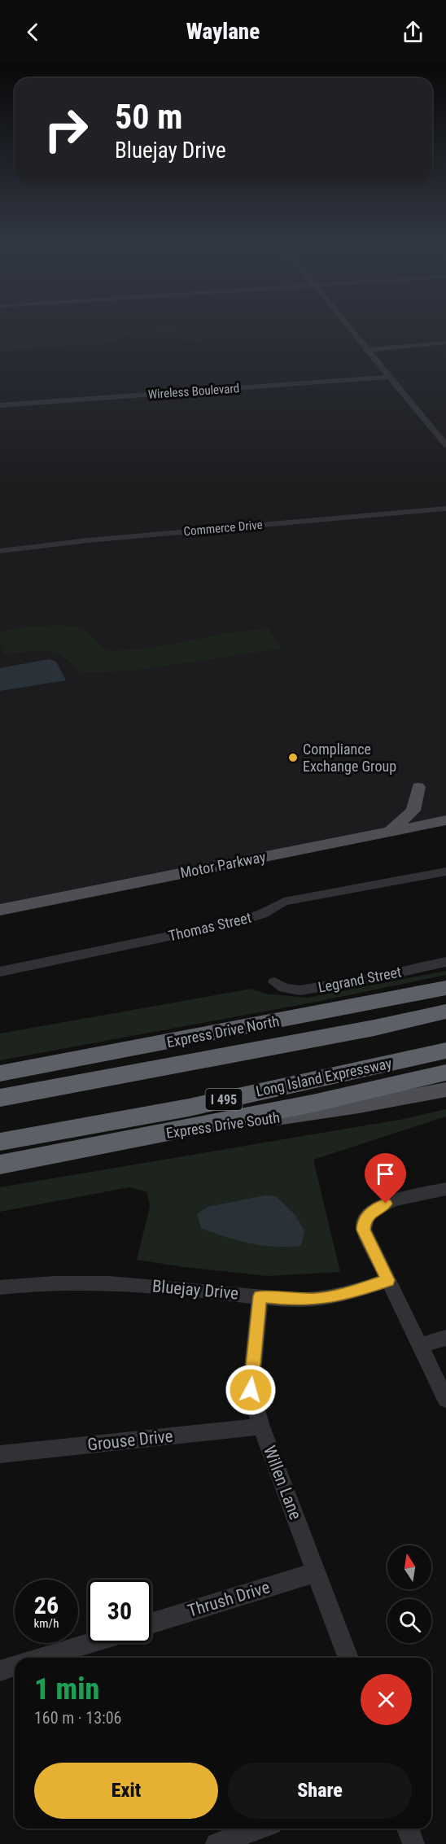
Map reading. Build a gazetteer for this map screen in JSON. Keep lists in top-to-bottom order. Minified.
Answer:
{"streets":{"highway":["Express Drive North","Long Island Expressway","I 495","Express Drive South"],"main road":["Motor Parkway"],"street":["Wireless Boulevard","Commerce Drive","Thomas Street","Legrand Street","Bluejay Drive","Grouse Drive","Willen Lane","Thrush Drive"]},"crossings":[["Bluejay Drive","Willen Lane"],["Grouse Drive","Willen Lane"],["Willen Lane","Thrush Drive"]],"places":["Compliance Exchange Group"],"north":"top","page":{"header":"Waylane","turn":["50 m","Bluejay Drive"],"speed":"26 km/h","limit":"30","heading":["1 min","160 m · 13:06"],"buttons":["Exit","Share"]}}
